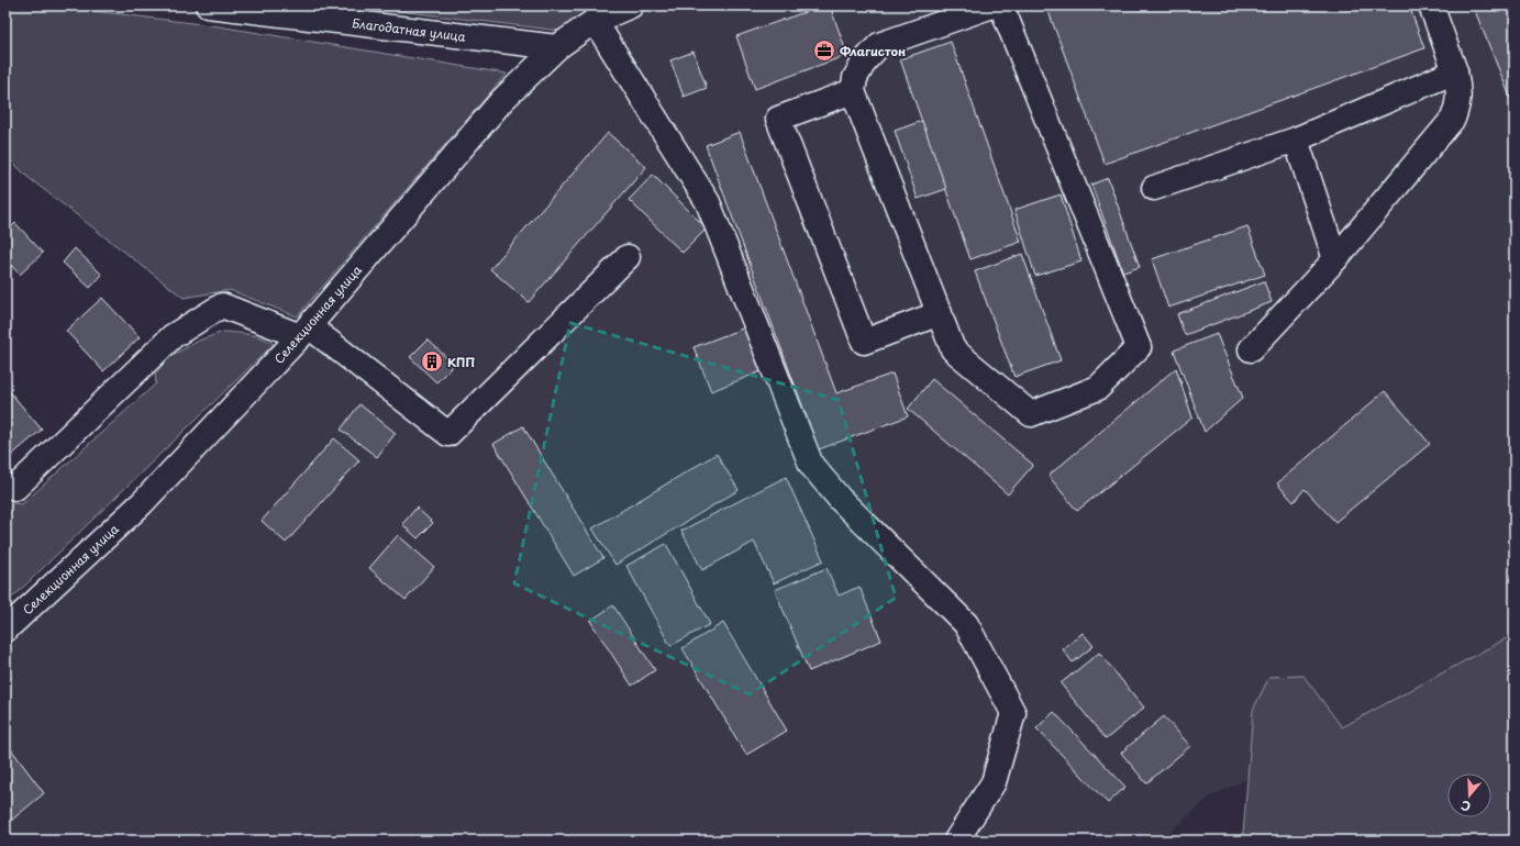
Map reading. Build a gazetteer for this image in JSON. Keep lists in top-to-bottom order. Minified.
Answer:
{"streets":{"street":["Благодатная улица","Селекционная улица"]},"crossings":[["Благодатная улица","Селекционная улица"]],"places":{"office":["Флагистон"],"building":["КПП"]},"north":"bottom"}
